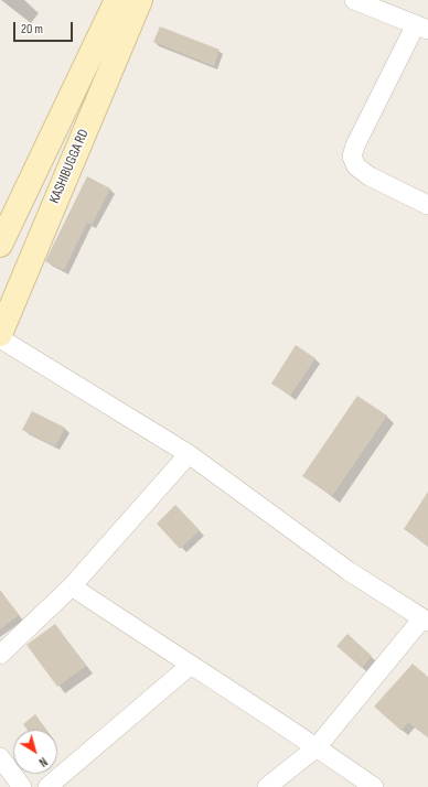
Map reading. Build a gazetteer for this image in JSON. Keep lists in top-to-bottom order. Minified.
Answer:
{"streets":{"main road":["KASHIBUGGA RD"]},"scale_bar":"20 m","north":"bottom right"}
